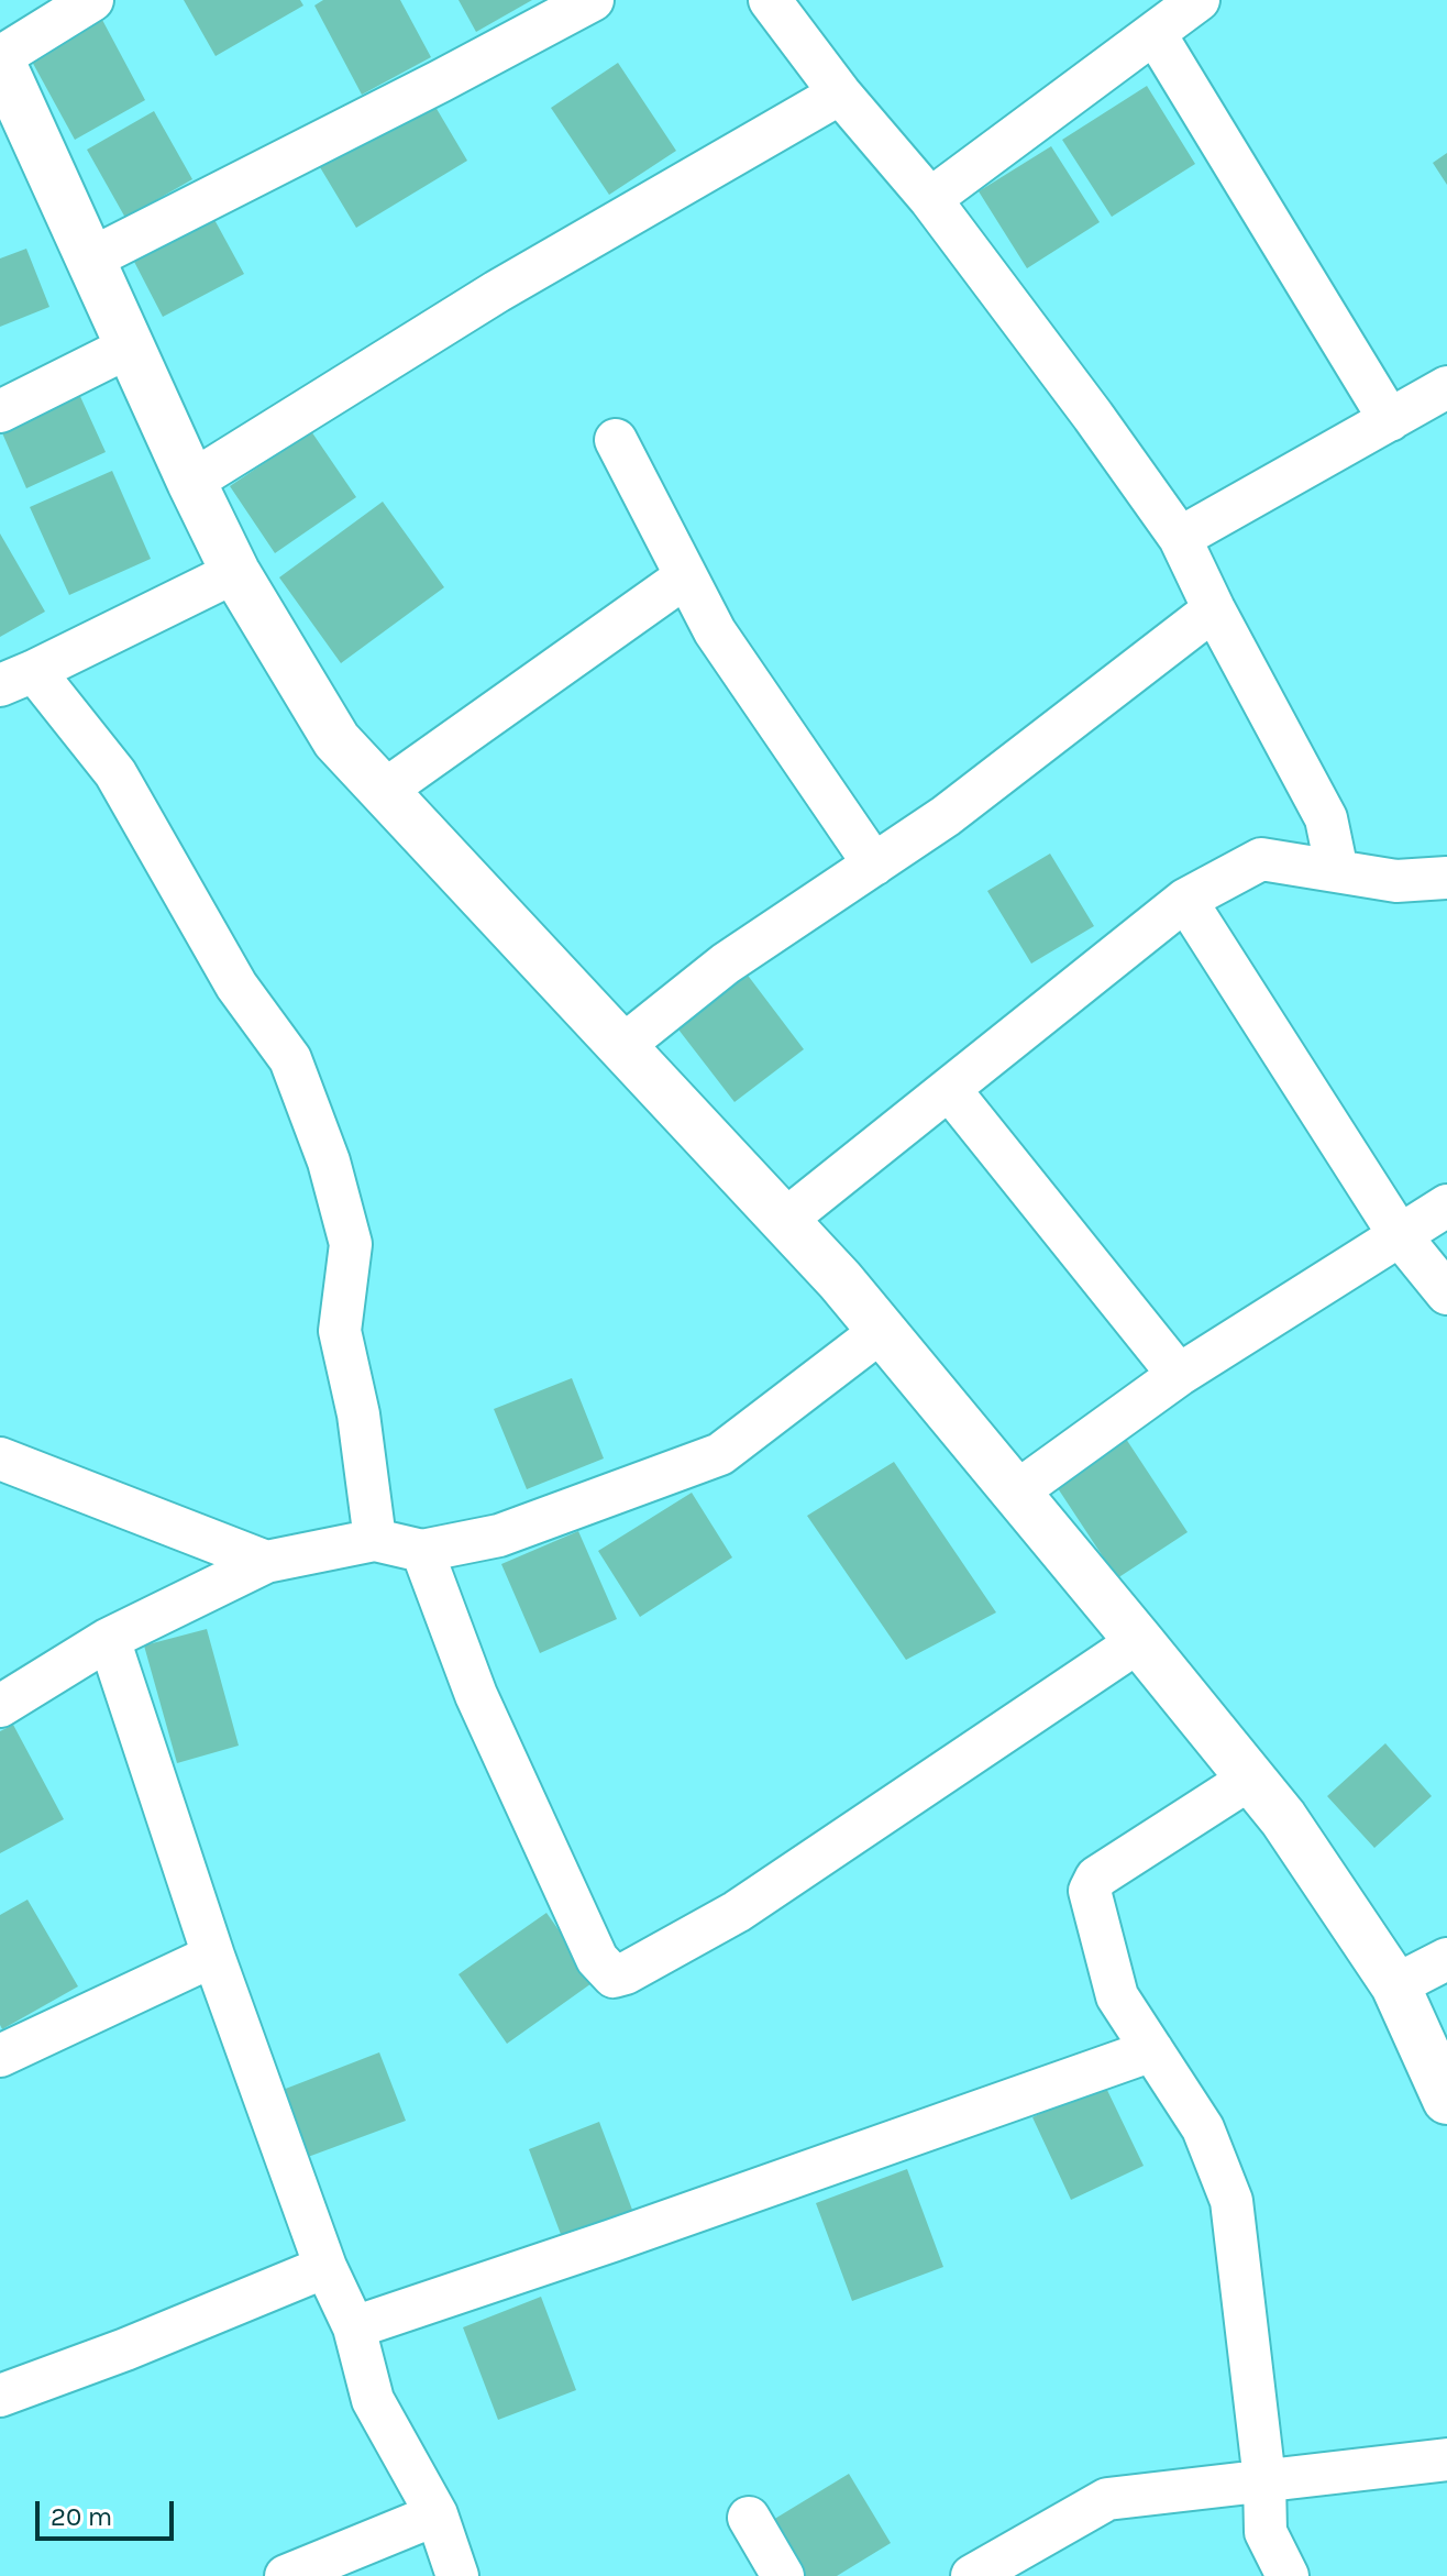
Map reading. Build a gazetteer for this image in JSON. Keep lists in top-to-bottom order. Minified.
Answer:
{"scale_bar":"20 m"}
